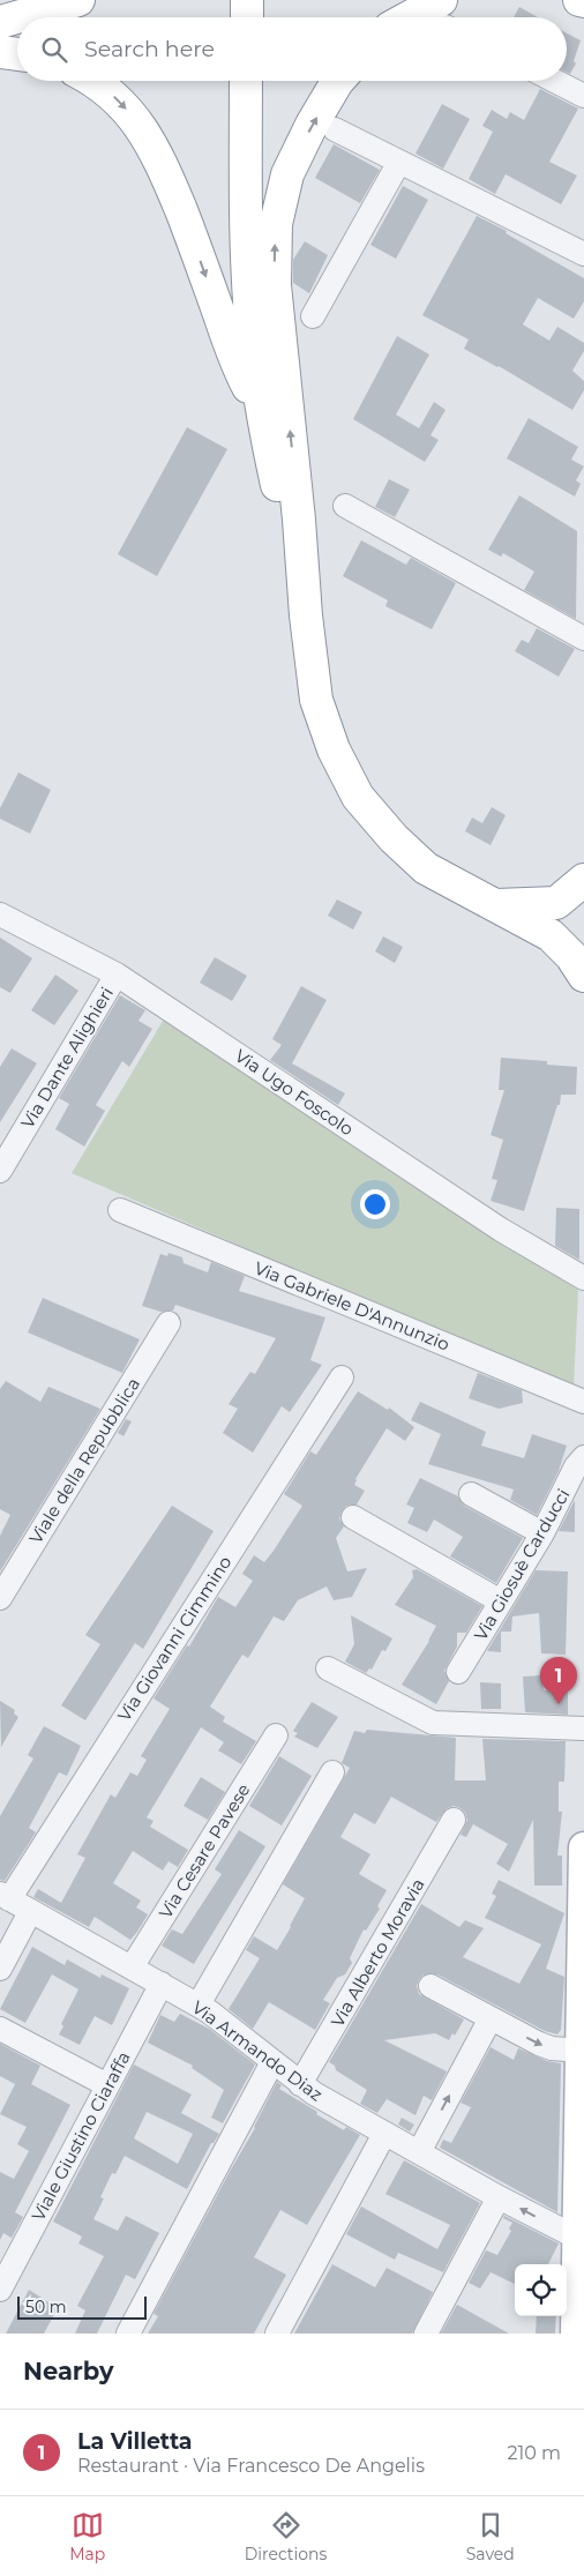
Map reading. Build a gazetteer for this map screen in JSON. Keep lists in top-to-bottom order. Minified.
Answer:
{"streets":{"street":["Via Dante Alighieri","Via Ugo Foscolo","Via Gabriele D'Annunzio","Viale della Repubblica","Via Giosuè Carducci","Via Giovanni Cimmino","Via Cesare Pavese","Via Alberto Moravia","Via Armando Diaz","Viale Giustino Ciaraffa"]},"crossings":[["Via Dante Alighieri","Via Ugo Foscolo"],["Via Giovanni Cimmino","Via Armando Diaz"],["Via Cesare Pavese","Via Armando Diaz"],["Via Alberto Moravia","Via Armando Diaz"],["Via Armando Diaz","Viale Giustino Ciaraffa"]],"scale_bar":"50 m","page":{"search":"Search here","pins":"1","scale":"50 m","heading":"Nearby","list":[{"mark":"1","name":"La Villetta","note":"Restaurant · Via Francesco De Angelis","value":"210 m"}],"nav":["Map","Directions","Saved"]}}
